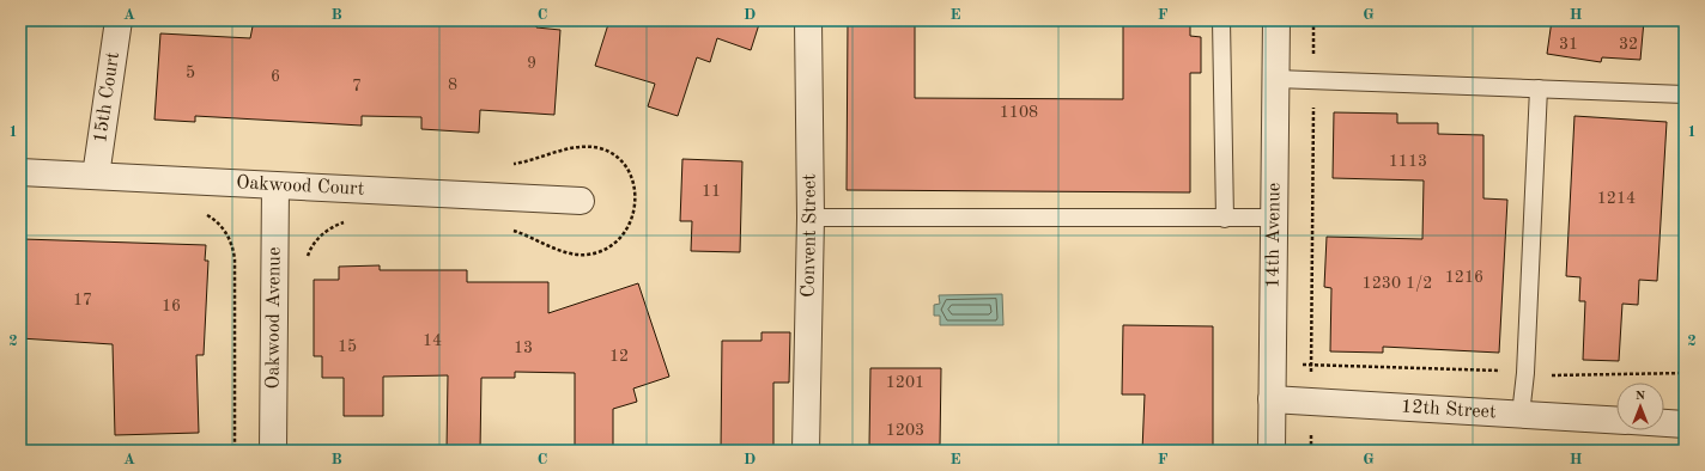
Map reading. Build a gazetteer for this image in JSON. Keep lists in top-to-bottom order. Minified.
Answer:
{"streets":{"street":["15th Court","Oakwood Court","Convent Street","14th Avenue","Oakwood Avenue","12th Street"]},"crossings":[["15th Court","Oakwood Court"],["Oakwood Court","Oakwood Avenue"],["14th Avenue","12th Street"]],"house_numbers":["31","32","9","5","6","8","7","1108","1113","11","1214","1216","1230 1/2","17","16","14","15","13","12","1201","1203"],"north":"top","grid":{"columns":["A","B","C","D","E","F","G","H"],"rows":["1","2"]}}
